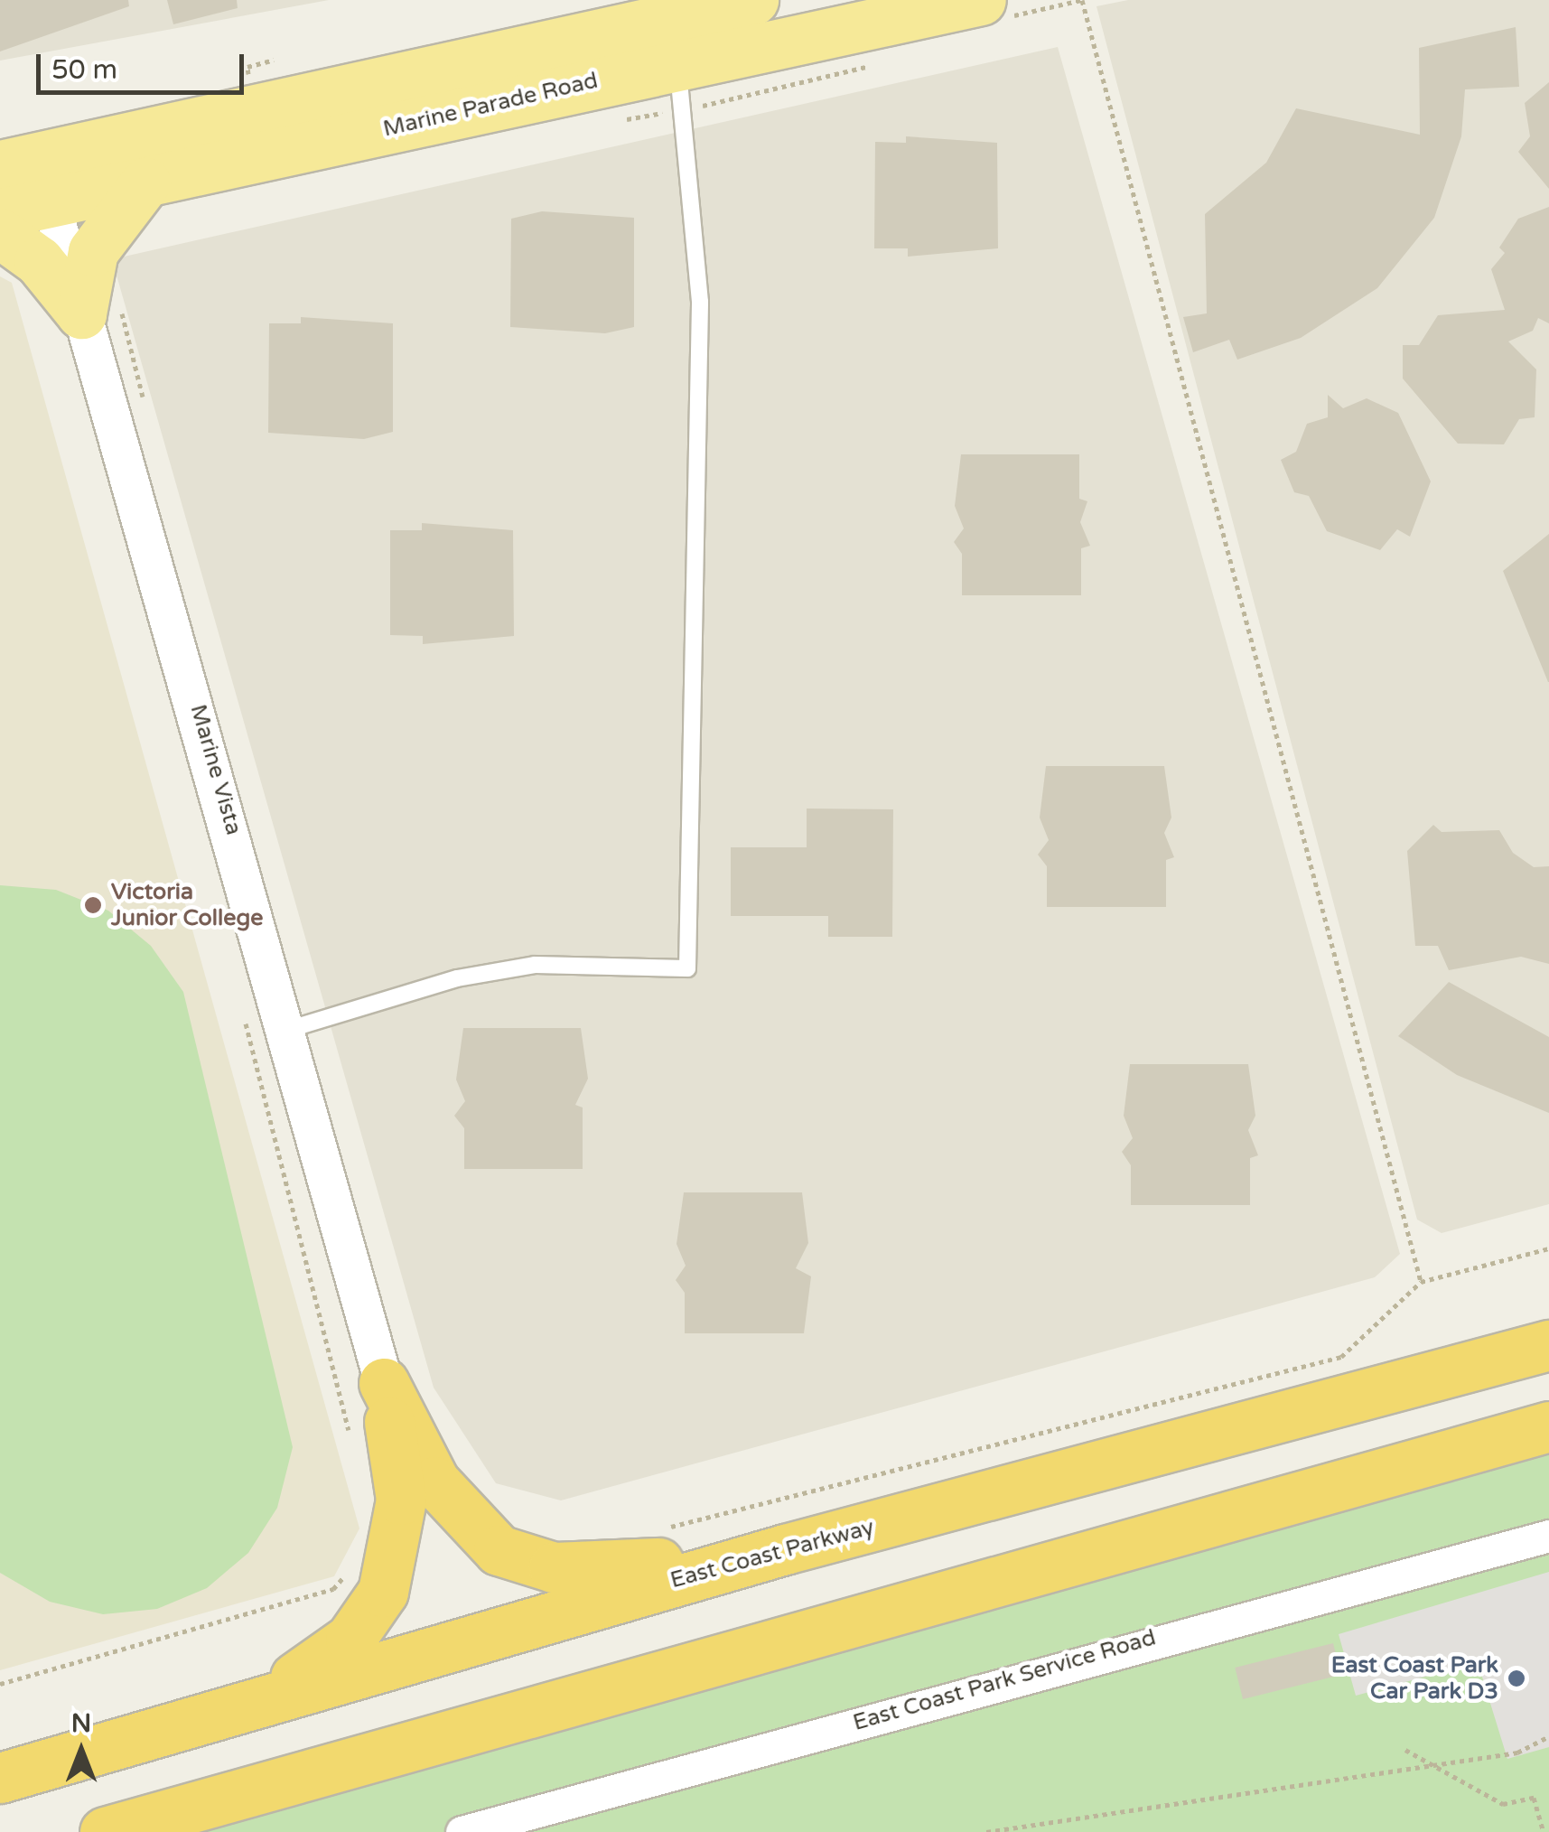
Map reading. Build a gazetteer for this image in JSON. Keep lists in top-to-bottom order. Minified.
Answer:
{"streets":{"highway":["East Coast Parkway"],"main road":["Marine Parade Road"],"street":["Marine Vista","East Coast Park Service Road"]},"crossings":[["Marine Parade Road","Marine Vista"]],"places":["Victoria Junior College","East Coast Park Car Park D3"],"scale_bar":"50 m","north":"top"}
